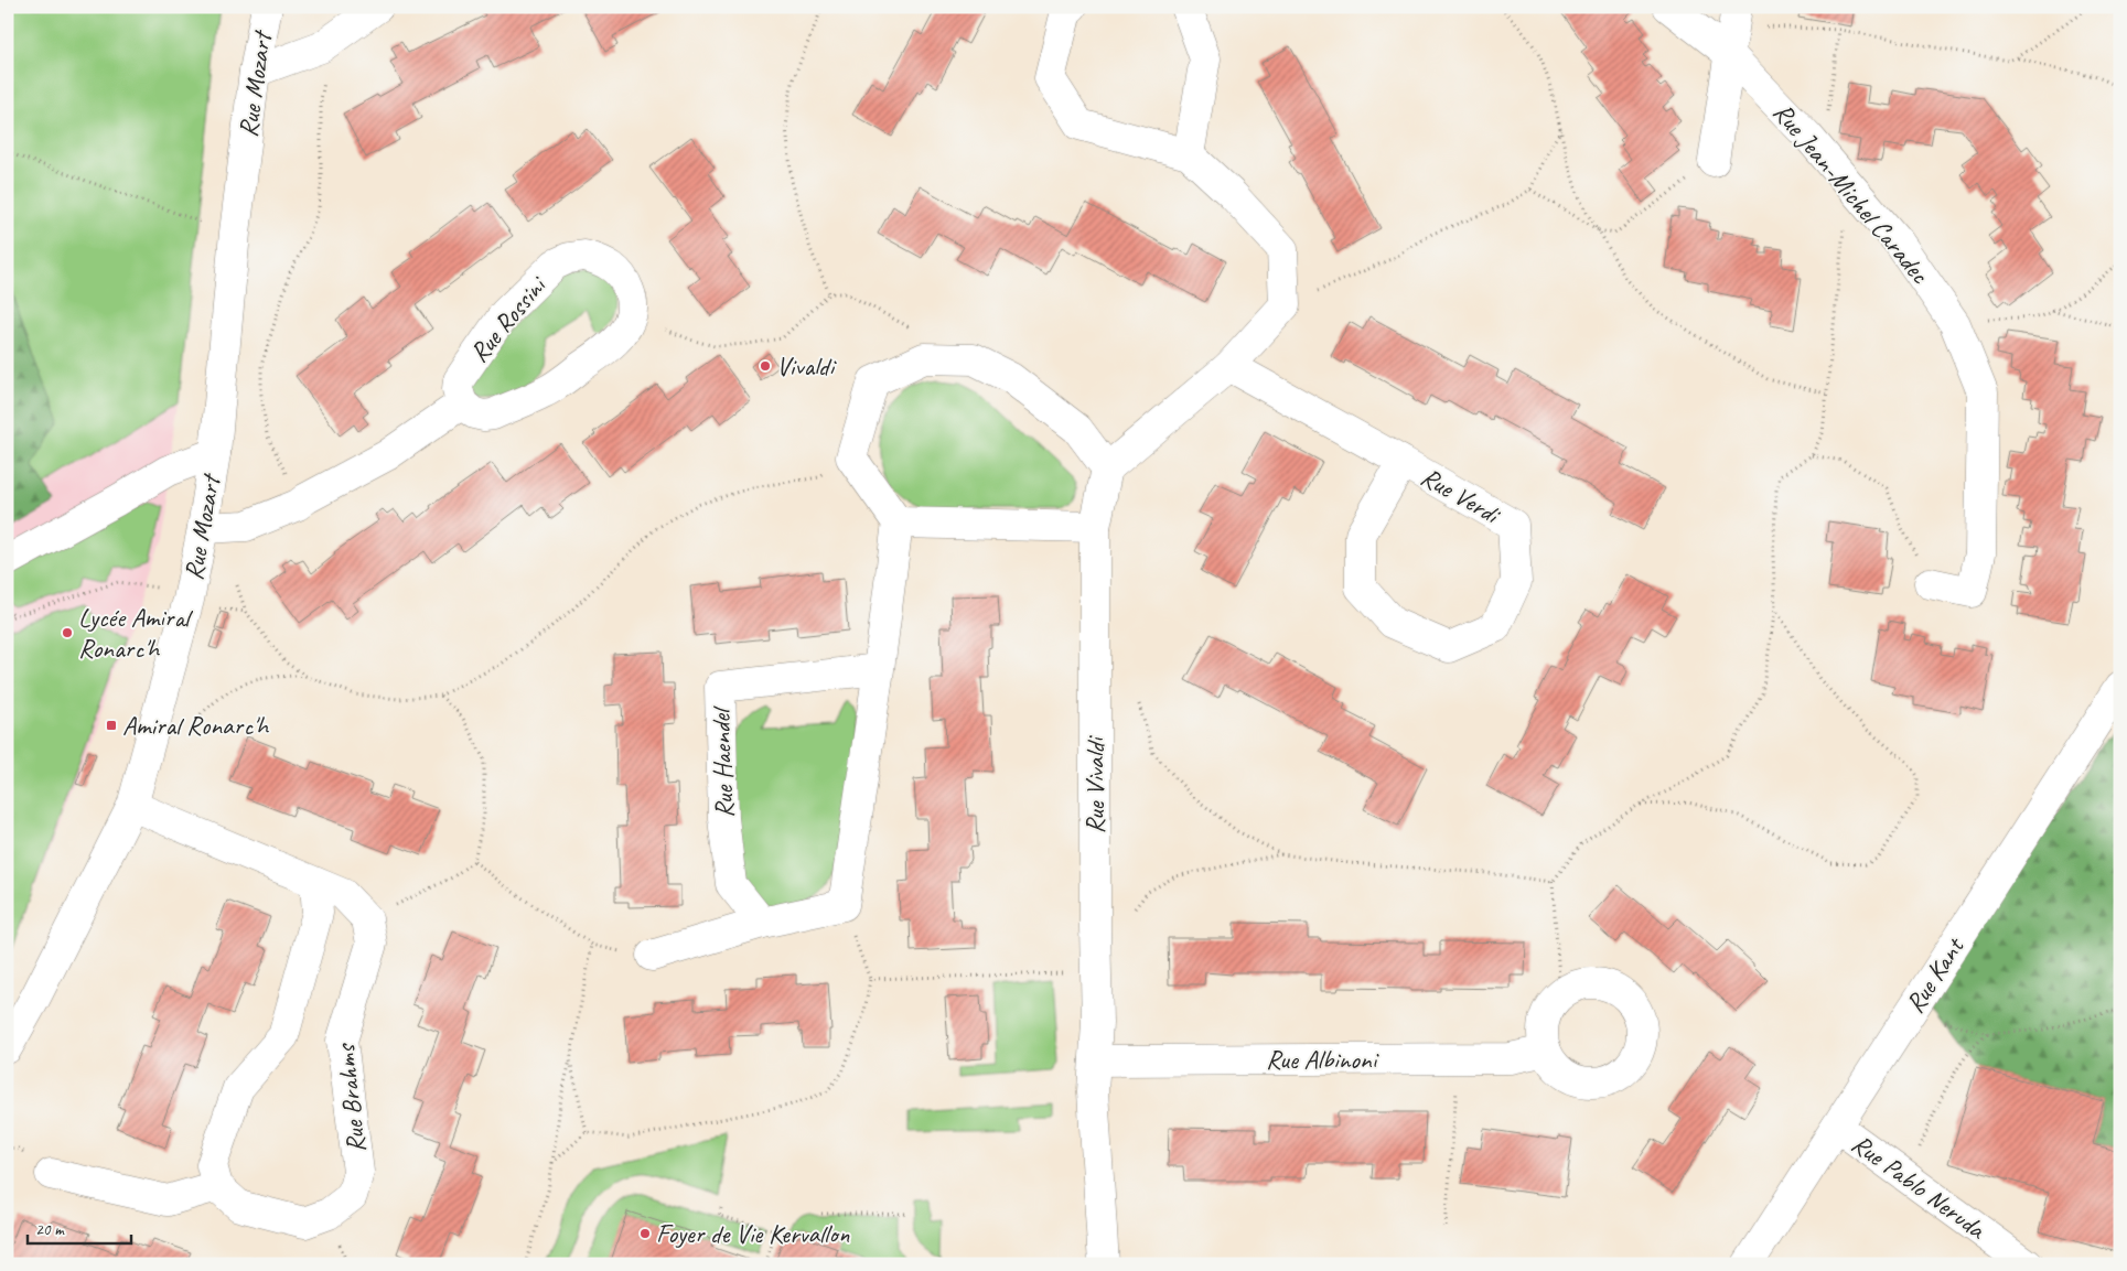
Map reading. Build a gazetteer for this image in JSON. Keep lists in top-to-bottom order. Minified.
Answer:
{"streets":{"street":["Rue Mozart","Rue Jean-Michel Caradec","Rue Rossini","Rue Verdi","Rue Haendel","Rue Vivaldi","Rue Kant","Rue Albinoni","Rue Brahms","Rue Pablo Neruda"]},"crossings":[["Rue Vivaldi","Rue Albinoni"],["Rue Kant","Rue Pablo Neruda"]],"places":{"other":["Vivaldi","Lycée Amiral Ronarc'h","Foyer de Vie Kervallon"],"transit":["Amiral Ronarc'h"]},"scale_bar":"20 m"}
